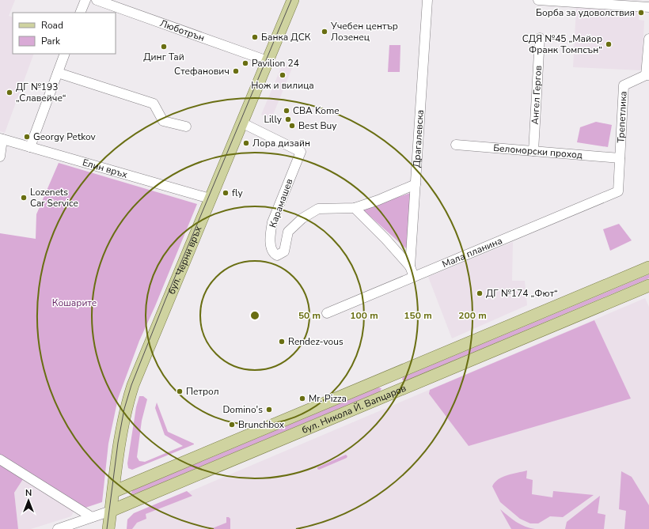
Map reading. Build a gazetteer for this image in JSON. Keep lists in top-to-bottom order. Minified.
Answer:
{"streets":{"main road":["бул. Черни връх","бул. Никола Й. Вапцаров"],"street":["Люботрън","Ангел Гергов","Трепетлика","Драгалевска","Беломорски проход","Елин връх","Карамашев","Мала планина"]},"crossings":[["Люботрън","бул. Черни връх"],["Ангел Гергов","Беломорски проход"],["Трепетлика","Беломорски проход"],["Трепетлика","Мала планина"],["Драгалевска","Карамашев"],["Драгалевска","Мала планина"],["Елин връх","бул. Черни връх"],["Карамашев","бул. Черни връх"],["бул. Черни връх","бул. Никола Й. Вапцаров"]],"parks":["Кошарите"],"places":["Борба за удоволствия","Учебен център Лозенец","Банка ДСК","СДЯ №45 „Майор Франк Томпсън“","Динг Тай","Pavilion 24","Стефанович","Нож и вилица","ДГ №193 „Славейче“","CBA Kome","Lilly","Best Buy","Georgy Petkov","Лора дизайн","fly","Lozenets Car Service","ДГ №174 „Фют“","Rendez-vous","Петрол","Mr. Pizza","Domino's","Brunchbox"],"legend":["Road","Park"],"north":"top","rings":["50 m","100 m","150 m","200 m"]}
